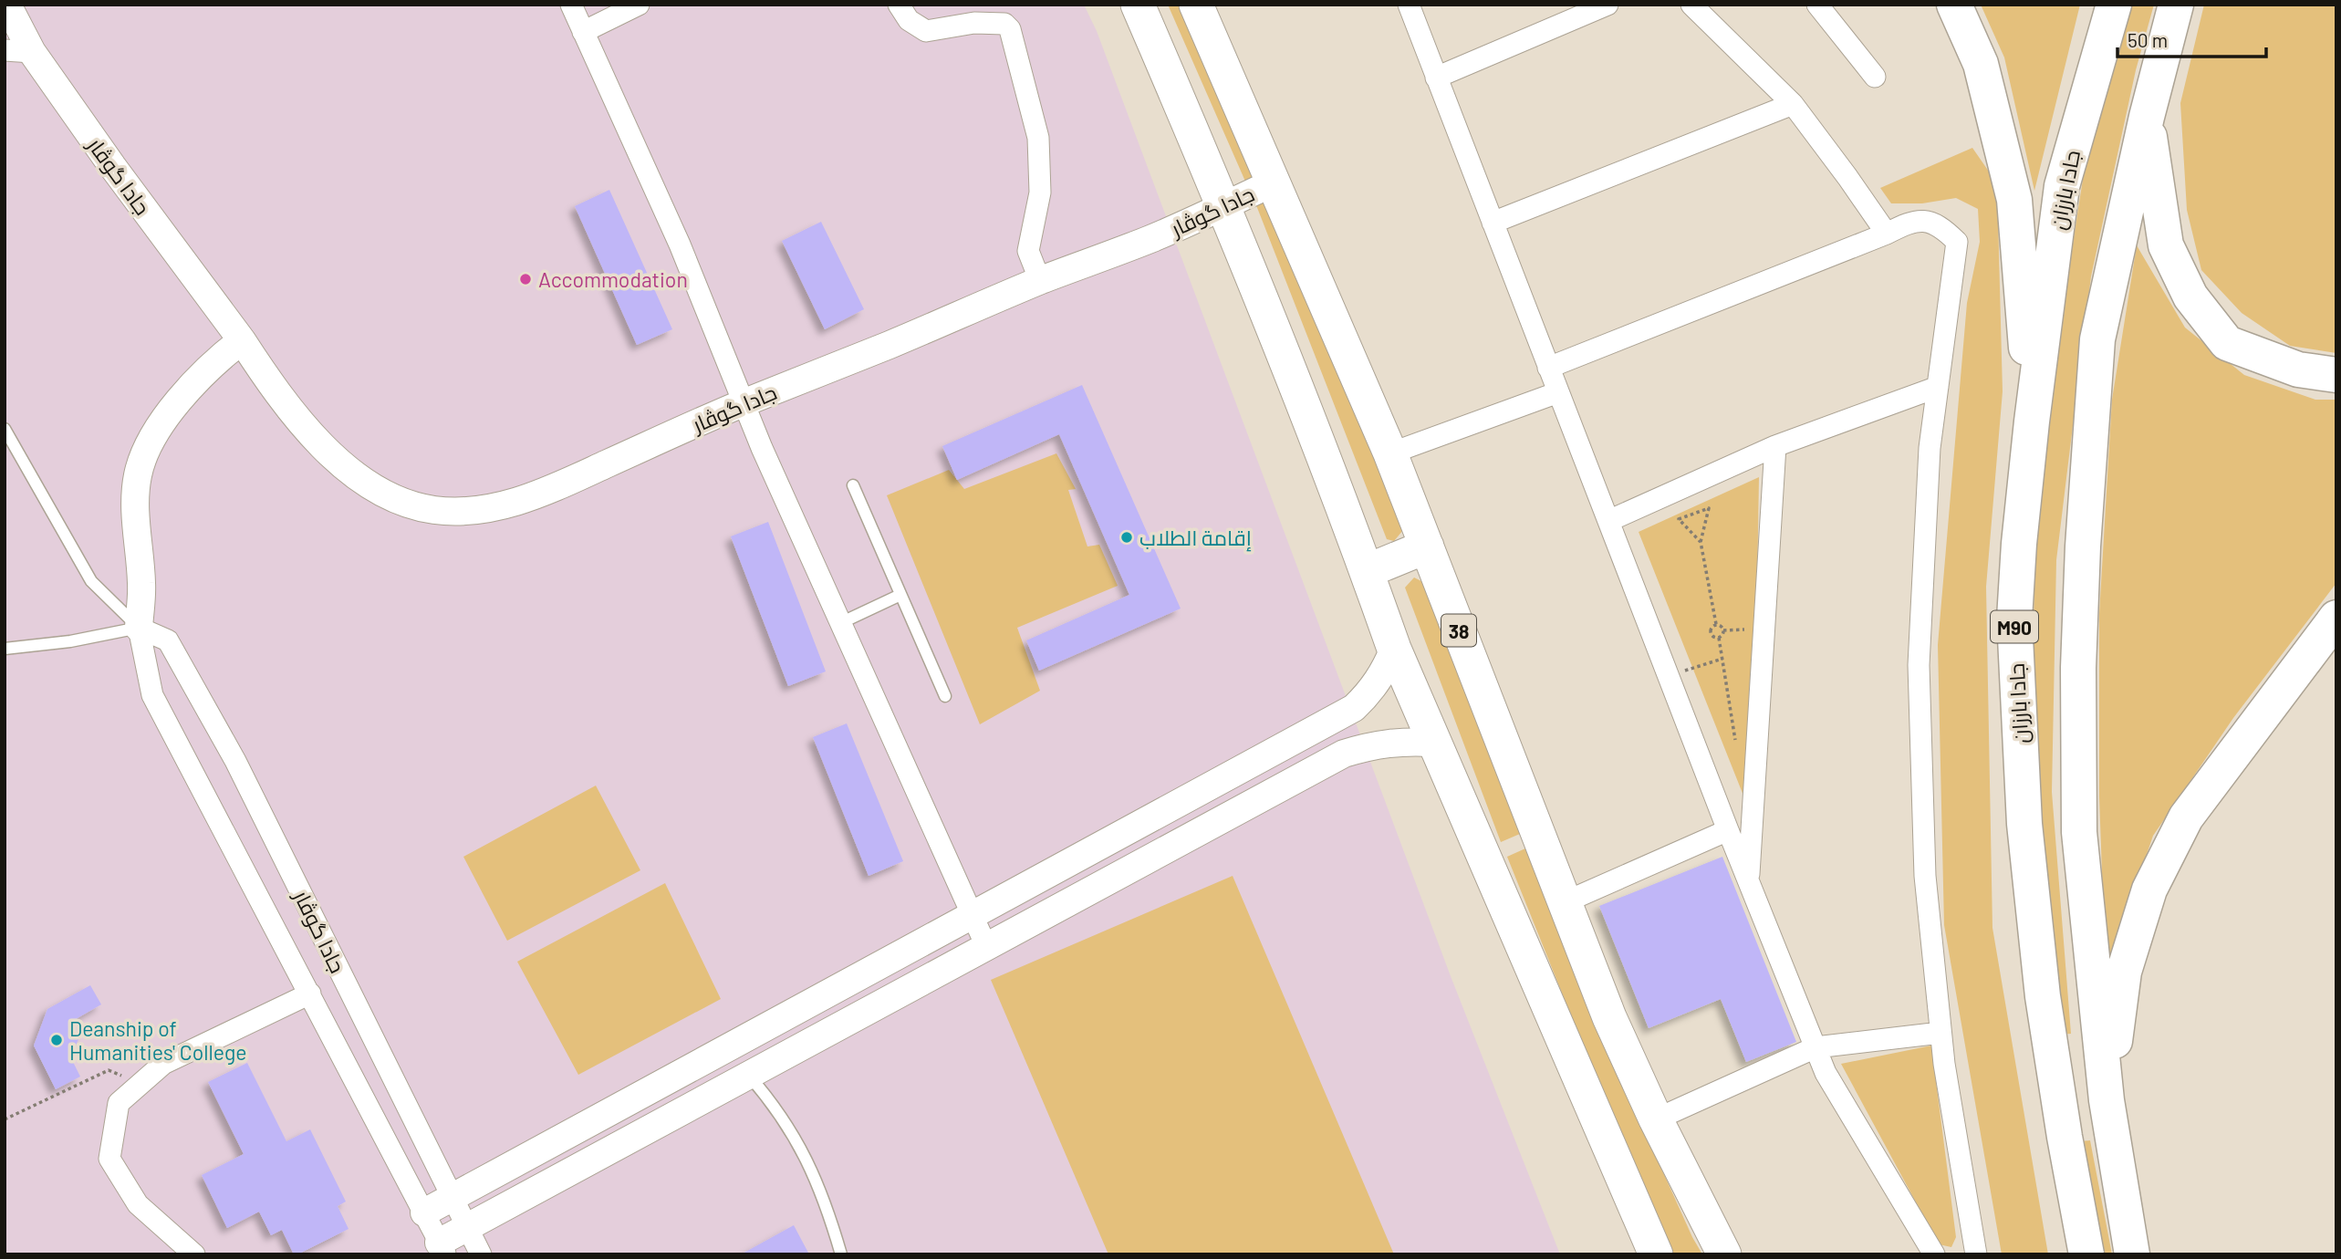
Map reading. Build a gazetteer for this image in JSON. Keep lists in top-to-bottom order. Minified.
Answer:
{"streets":{"highway":["جادا بارزان","M90"],"main road":["38"],"street":["جادا گوڤار"]},"crossings":[["جادا گوڤار","38"]],"places":["Accommodation","إقامة الطلاب","Deanship of Humanities' College"],"scale_bar":"50 m"}
